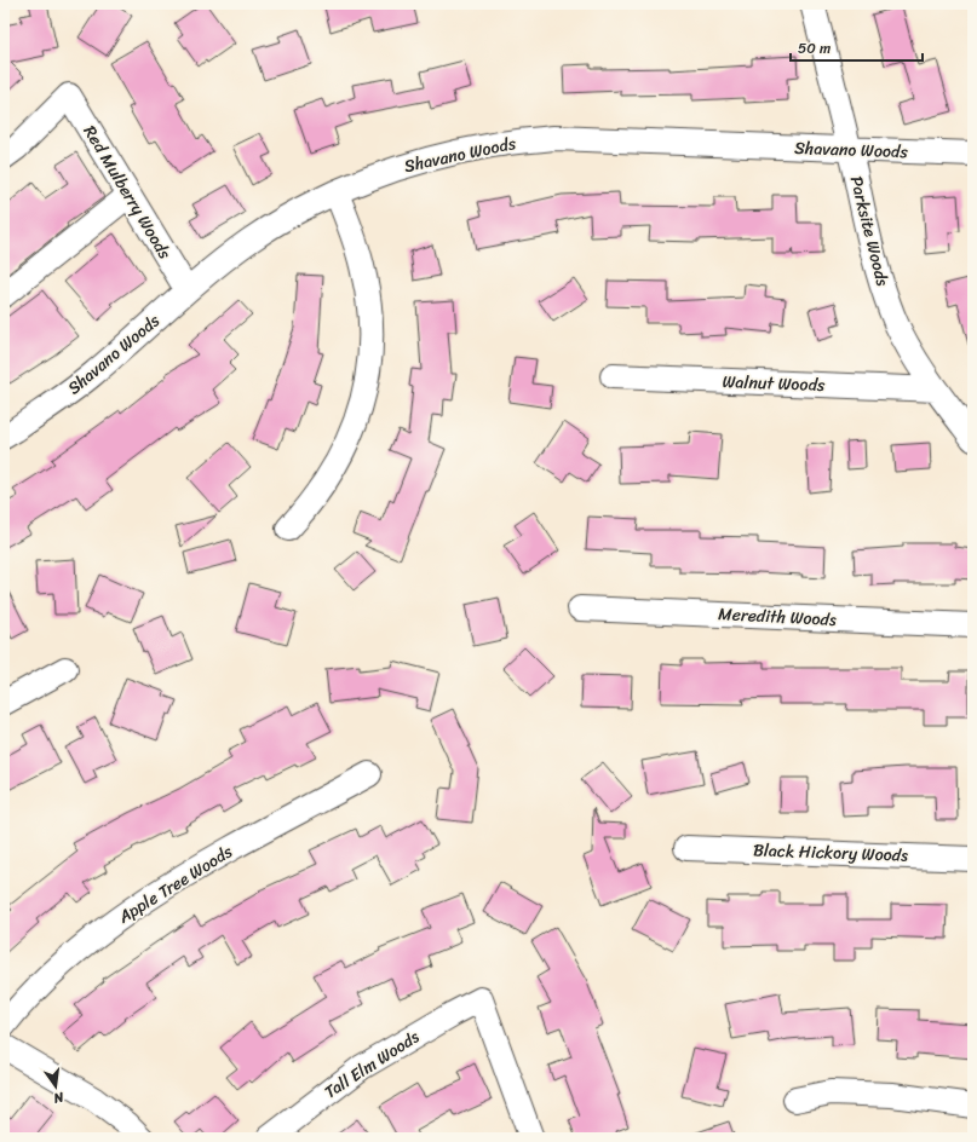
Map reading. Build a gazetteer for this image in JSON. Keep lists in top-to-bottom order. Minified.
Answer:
{"streets":{"street":["Shavano Woods","Red Mulberry Woods","Parksite Woods","Walnut Woods","Meredith Woods","Black Hickory Woods","Apple Tree Woods","Tall Elm Woods"]},"crossings":[["Shavano Woods","Red Mulberry Woods"],["Shavano Woods","Parksite Woods"],["Parksite Woods","Walnut Woods"]],"scale_bar":"50 m","north":"bottom"}
